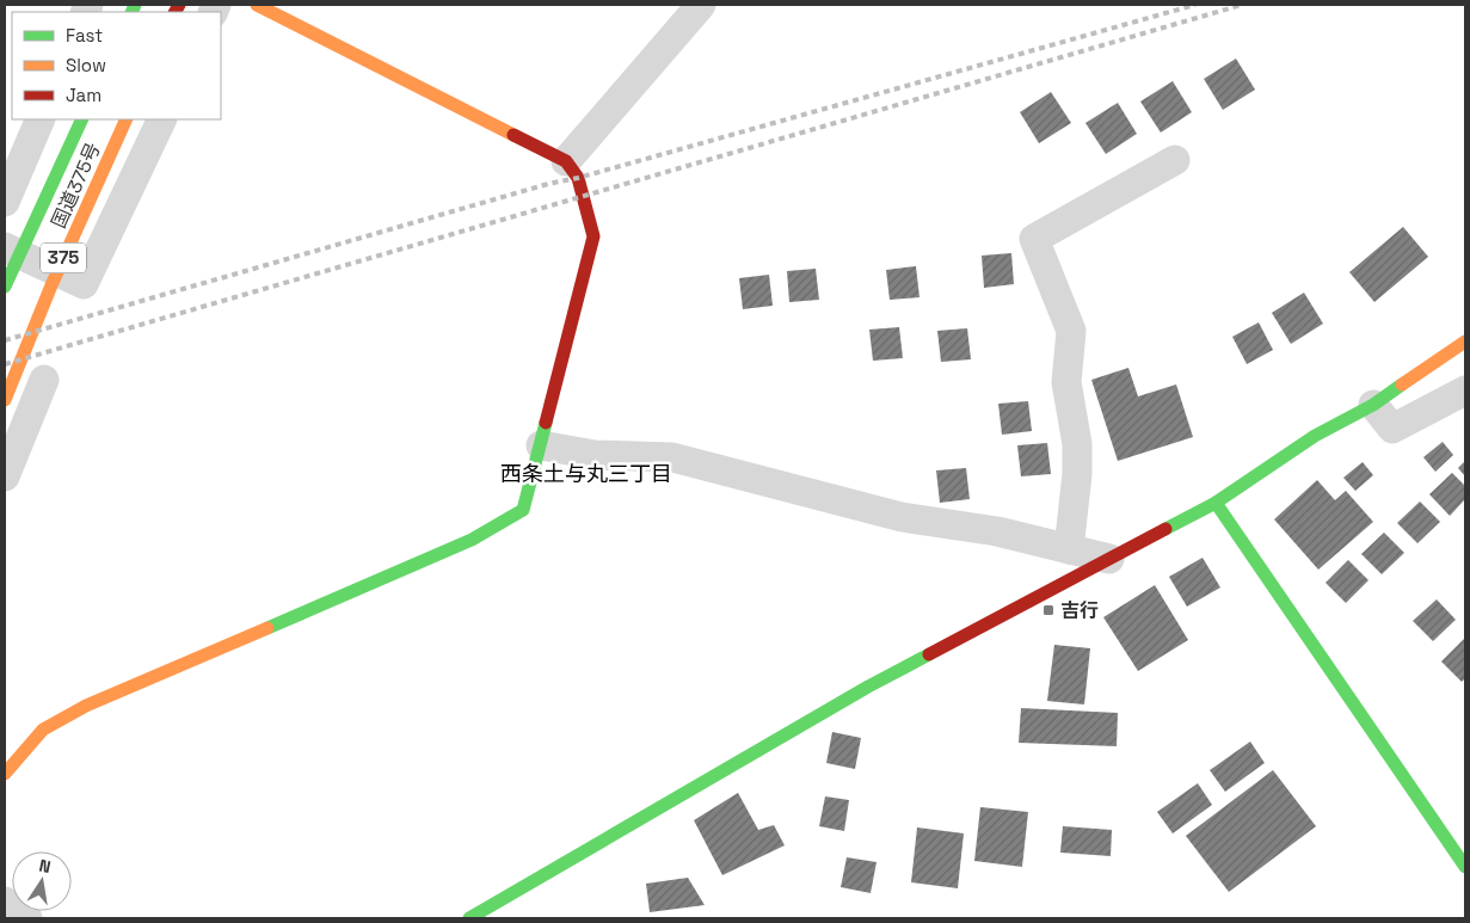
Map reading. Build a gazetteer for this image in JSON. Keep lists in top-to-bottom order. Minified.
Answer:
{"streets":{"main road":["国道375号","375"]},"districts":["西条土与丸三丁目"],"places":{"transit":["吉行"]},"legend":["Fast","Slow","Jam"],"north":"top"}
